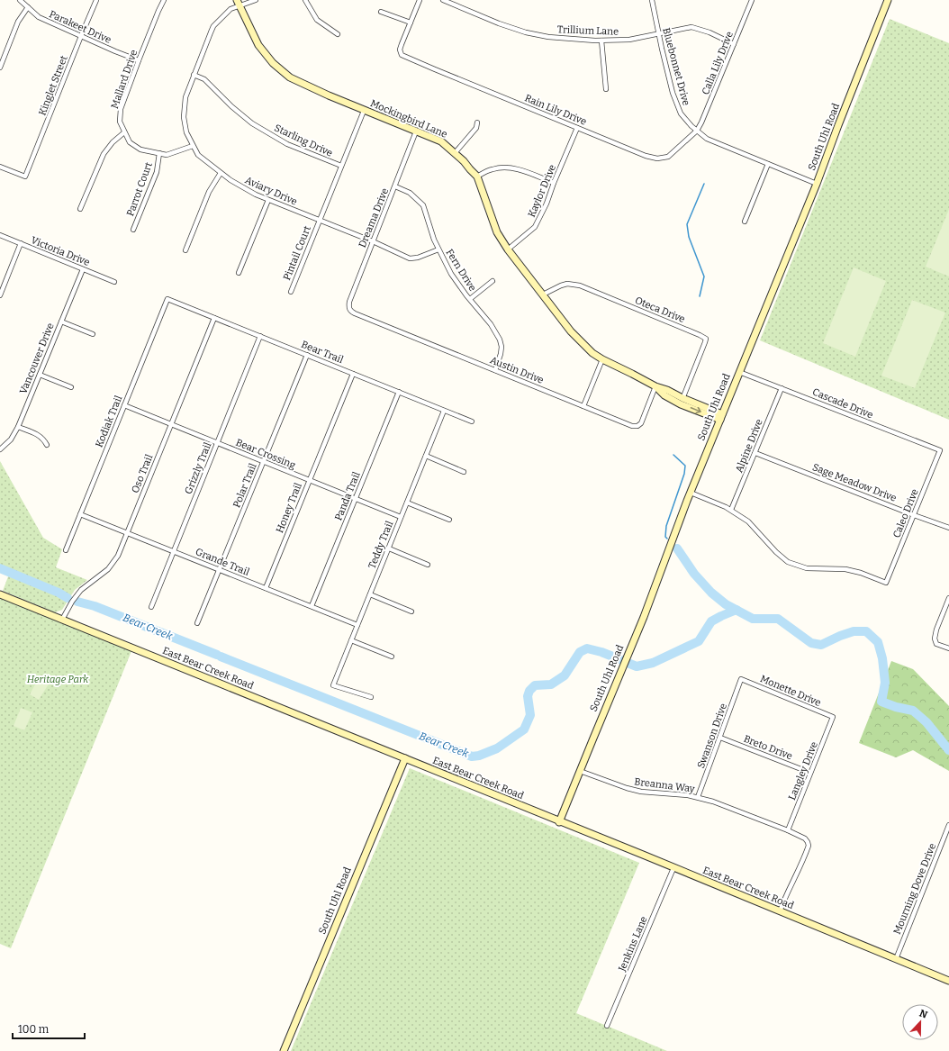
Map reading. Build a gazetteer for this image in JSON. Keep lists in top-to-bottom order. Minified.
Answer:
{"streets":{"main road":["Mockingbird Lane","South Uhl Road","East Bear Creek Road"],"street":["Parakeet Drive","Trillium Lane","Calla Lily Drive","Bluebonnet Drive","Mallard Drive","Kinglet Street","Rain Lily Drive","Starling Drive","Parrot Court","Aviary Drive","Kaylor Drive","Dreama Drive","Victoria Drive","Pintail Court","Fern Drive","Oteca Drive","Bear Trail","Vancouver Drive","Austin Drive","Cascade Drive","Kodiak Trail","Alpine Drive","Bear Crossing","Grizzly Trail","Oso Trail","Sage Meadow Drive","Polar Trail","Panda Trail","Honey Trail","Caleo Drive","Teddy Trail","Grande Trail","Monette Drive","Swanson Drive","Breto Drive","Langley Drive","Breanna Way","Mourning Dove Drive","Jenkins Lane"]},"crossings":[["Parakeet Drive","Mallard Drive"],["Parakeet Drive","Kinglet Street"],["Trillium Lane","Calla Lily Drive"],["Trillium Lane","Bluebonnet Drive"],["Calla Lily Drive","Bluebonnet Drive"],["Calla Lily Drive","Rain Lily Drive"],["Bluebonnet Drive","Rain Lily Drive"],["Bluebonnet Drive","South Uhl Road"],["Mallard Drive","Parrot Court"],["Mallard Drive","Aviary Drive"],["Rain Lily Drive","Kaylor Drive"],["Mockingbird Lane","South Uhl Road"],["Mockingbird Lane","Aviary Drive"],["Mockingbird Lane","Kaylor Drive"],["Mockingbird Lane","Dreama Drive"],["Mockingbird Lane","Pintail Court"],["Mockingbird Lane","Oteca Drive"],["Mockingbird Lane","Austin Drive"],["South Uhl Road","Cascade Drive"],["South Uhl Road","East Bear Creek Road"],["South Uhl Road","Breanna Way"],["Starling Drive","Aviary Drive"],["Starling Drive","Pintail Court"],["Aviary Drive","Dreama Drive"],["Aviary Drive","Pintail Court"],["Aviary Drive","Fern Drive"],["Dreama Drive","Fern Drive"],["Dreama Drive","Austin Drive"],["Victoria Drive","Vancouver Drive"],["Fern Drive","Austin Drive"],["Bear Trail","Kodiak Trail"],["Bear Trail","Grizzly Trail"],["Bear Trail","Oso Trail"],["Bear Trail","Polar Trail"],["Bear Trail","Panda Trail"],["Bear Trail","Honey Trail"],["Bear Trail","Teddy Trail"],["Cascade Drive","Alpine Drive"],["Cascade Drive","Caleo Drive"],["Kodiak Trail","Bear Crossing"],["Kodiak Trail","Grande Trail"],["Alpine Drive","Sage Meadow Drive"],["Alpine Drive","Caleo Drive"],["Bear Crossing","Grizzly Trail"],["Bear Crossing","Oso Trail"],["Bear Crossing","Polar Trail"],["Bear Crossing","Panda Trail"],["Bear Crossing","Honey Trail"],["Bear Crossing","Teddy Trail"],["Grizzly Trail","Grande Trail"],["Oso Trail","Grande Trail"],["Oso Trail","East Bear Creek Road"],["Sage Meadow Drive","Caleo Drive"],["Polar Trail","Grande Trail"],["Panda Trail","Grande Trail"],["Honey Trail","Grande Trail"],["Teddy Trail","Grande Trail"],["East Bear Creek Road","Breanna Way"],["East Bear Creek Road","Mourning Dove Drive"],["East Bear Creek Road","Jenkins Lane"],["Monette Drive","Swanson Drive"],["Monette Drive","Langley Drive"],["Swanson Drive","Breto Drive"],["Swanson Drive","Breanna Way"],["Breto Drive","Langley Drive"],["Langley Drive","Breanna Way"]],"water":["Bear Creek"],"parks":["Heritage Park"],"scale_bar":"100 m","north":"top"}
